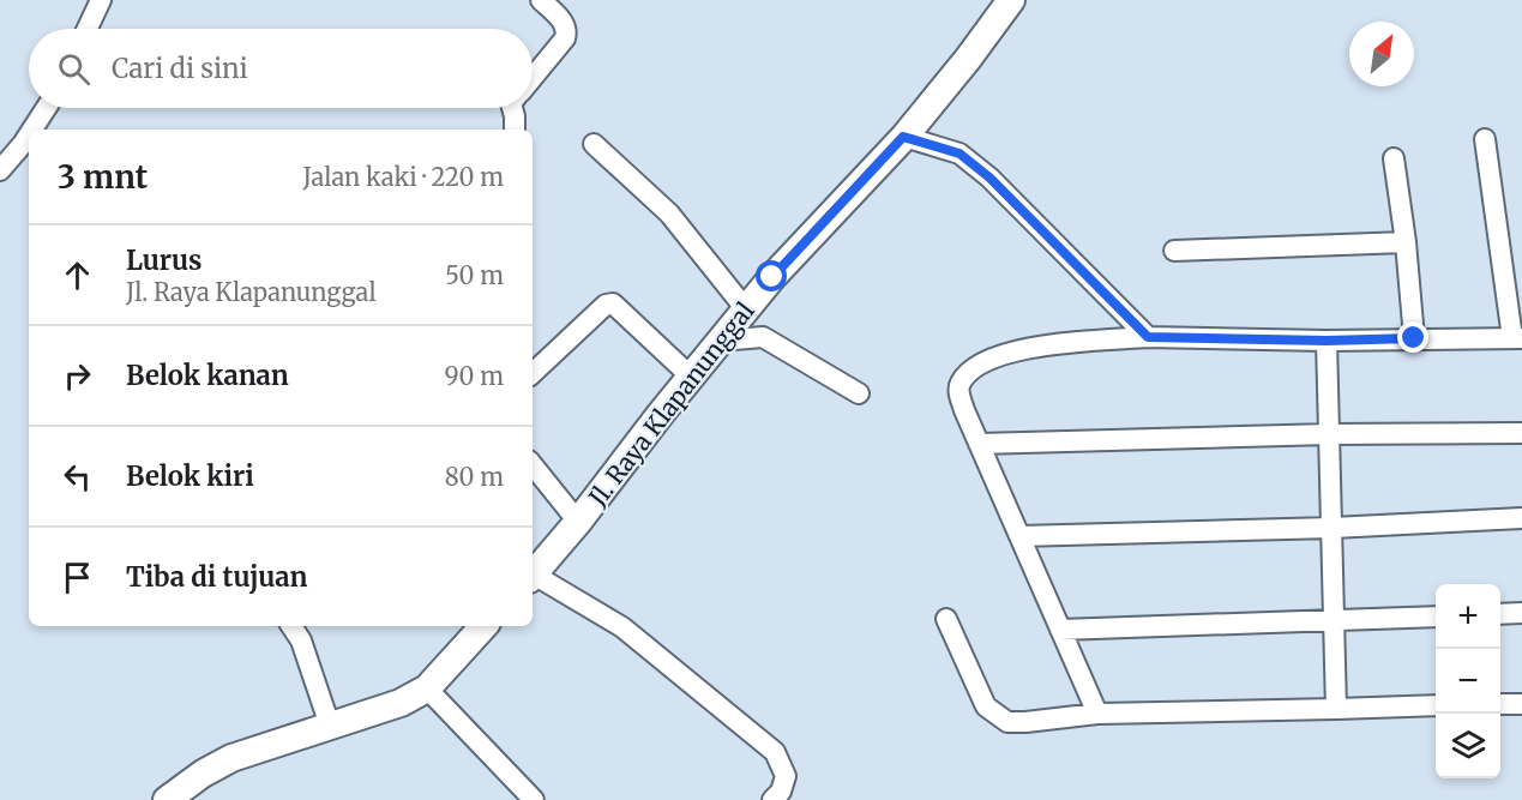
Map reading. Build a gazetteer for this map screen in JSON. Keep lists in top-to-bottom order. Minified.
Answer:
{"streets":{"street":["Jl. Raya Klapanunggal"]},"north":"top right","page":{"search":"Cari di sini","heading":["3 mnt","Jalan kaki · 220 m"],"list":[["Lurus","Jl. Raya Klapanunggal","50 m"],["Belok kanan","90 m"],["Belok kiri","80 m"],"Tiba di tujuan"],"map_buttons":["+","−"]}}
